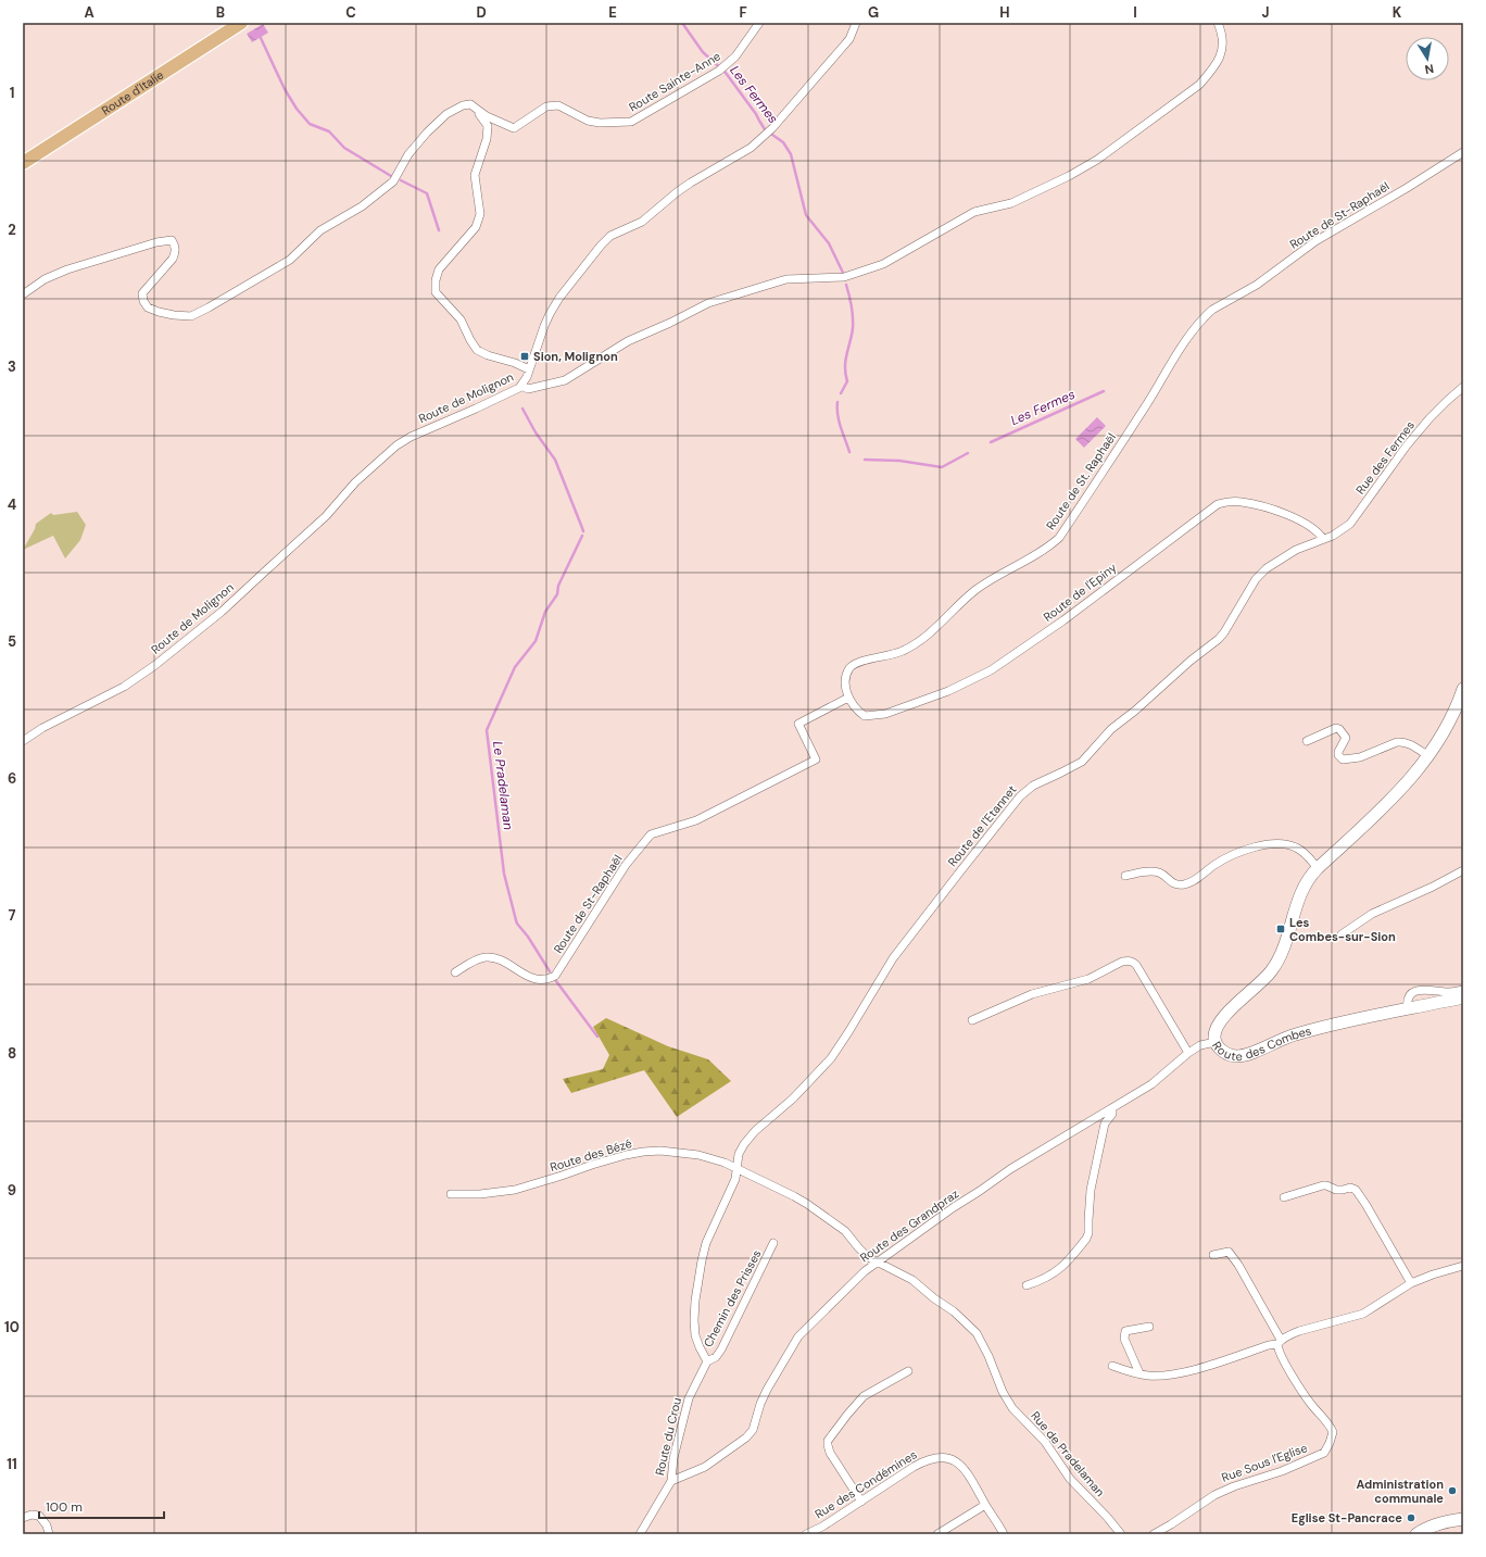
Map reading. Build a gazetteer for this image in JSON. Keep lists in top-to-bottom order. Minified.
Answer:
{"streets":{"main road":["Route d'Italie"],"street":["Route Sainte-Anne","Route de St-Raphaël","Route de Molignon","Rue des Fermes","Route de St. Raphaël","Route de l'Epiny","Route de l'Etannet","Route des Combes","Route des Bézé","Route des Grandpraz","Chemin des Prisses","Route du Crou","Rue de Pradelaman","Rue Sous l'Eglise","Rue des Condémines"]},"crossings":[["Route de St-Raphaël","Route de St. Raphaël"],["Route de St-Raphaël","Route de l'Epiny"],["Rue des Fermes","Route de l'Epiny"],["Rue des Fermes","Route de l'Etannet"],["Route de St. Raphaël","Route de l'Epiny"],["Route de l'Epiny","Route de l'Etannet"],["Route de l'Etannet","Route des Bézé"],["Route des Combes","Route des Grandpraz"],["Route des Bézé","Route des Grandpraz"],["Route des Bézé","Rue de Pradelaman"],["Route des Grandpraz","Route du Crou"],["Route des Grandpraz","Rue de Pradelaman"],["Chemin des Prisses","Route du Crou"]],"water":["Les Fermes","Le Pradelaman"],"places":{"transit":["Sion, Molignon","Les Combes-sur-Sion"],"other":["Administration communale","Eglise St-Pancrace"]},"scale_bar":"100 m","north":"bottom","grid":{"columns":["A","B","C","D","E","F","G","H","I","J","K"],"rows":["1","2","3","4","5","6","7","8","9","10","11"]}}
